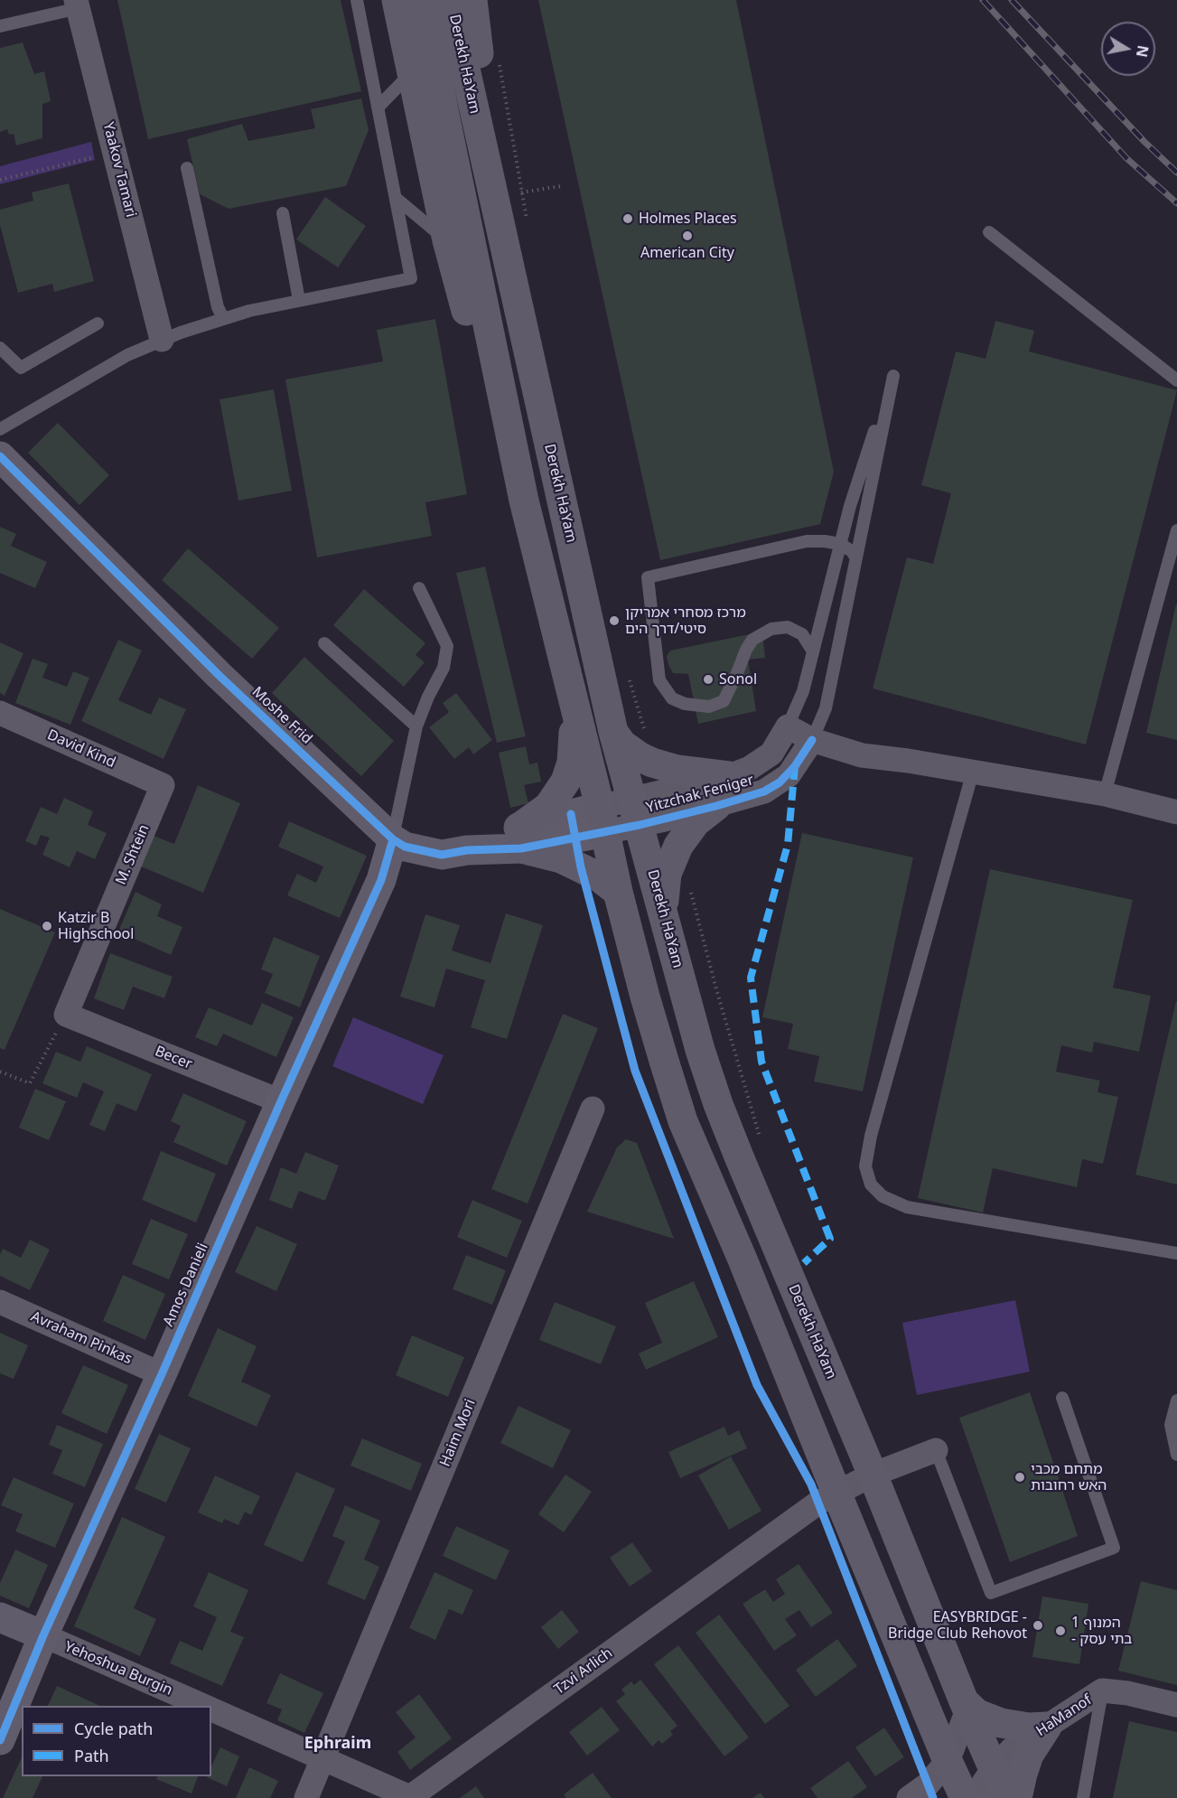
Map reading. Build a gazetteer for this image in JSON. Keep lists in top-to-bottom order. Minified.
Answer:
{"streets":{"main road":["Derekh HaYam"],"street":["Yaakov Tamari","Moshe Frid","David Kind","Yitzchak Feniger","M. Shtein","Becer","Amos Danieli","Avraham Pinkas","Haim Mori","Yehoshua Burgin","Tzvi Arlich","HaManof"]},"crossings":[["Derekh HaYam","Moshe Frid"],["Derekh HaYam","Yitzchak Feniger"],["Derekh HaYam","Tzvi Arlich"],["Derekh HaYam","HaManof"],["Moshe Frid","Yitzchak Feniger"],["Moshe Frid","Amos Danieli"],["David Kind","M. Shtein"],["M. Shtein","Becer"],["Becer","Amos Danieli"],["Amos Danieli","Avraham Pinkas"],["Amos Danieli","Yehoshua Burgin"],["Haim Mori","Yehoshua Burgin"],["Haim Mori","Tzvi Arlich"],["Yehoshua Burgin","Tzvi Arlich"]],"districts":["Ephraim"],"places":["Holmes Places","American City","מרכז מסחרי אמריקן סיטי/דרך הים","Sonol","Katzir B Highschool","מתחם מכבי האש רחובות","EASYBRIDGE - Bridge Club Rehovot","המנוף 1 - בתי עסק"],"legend":["Cycle path","Path"],"north":"right"}
